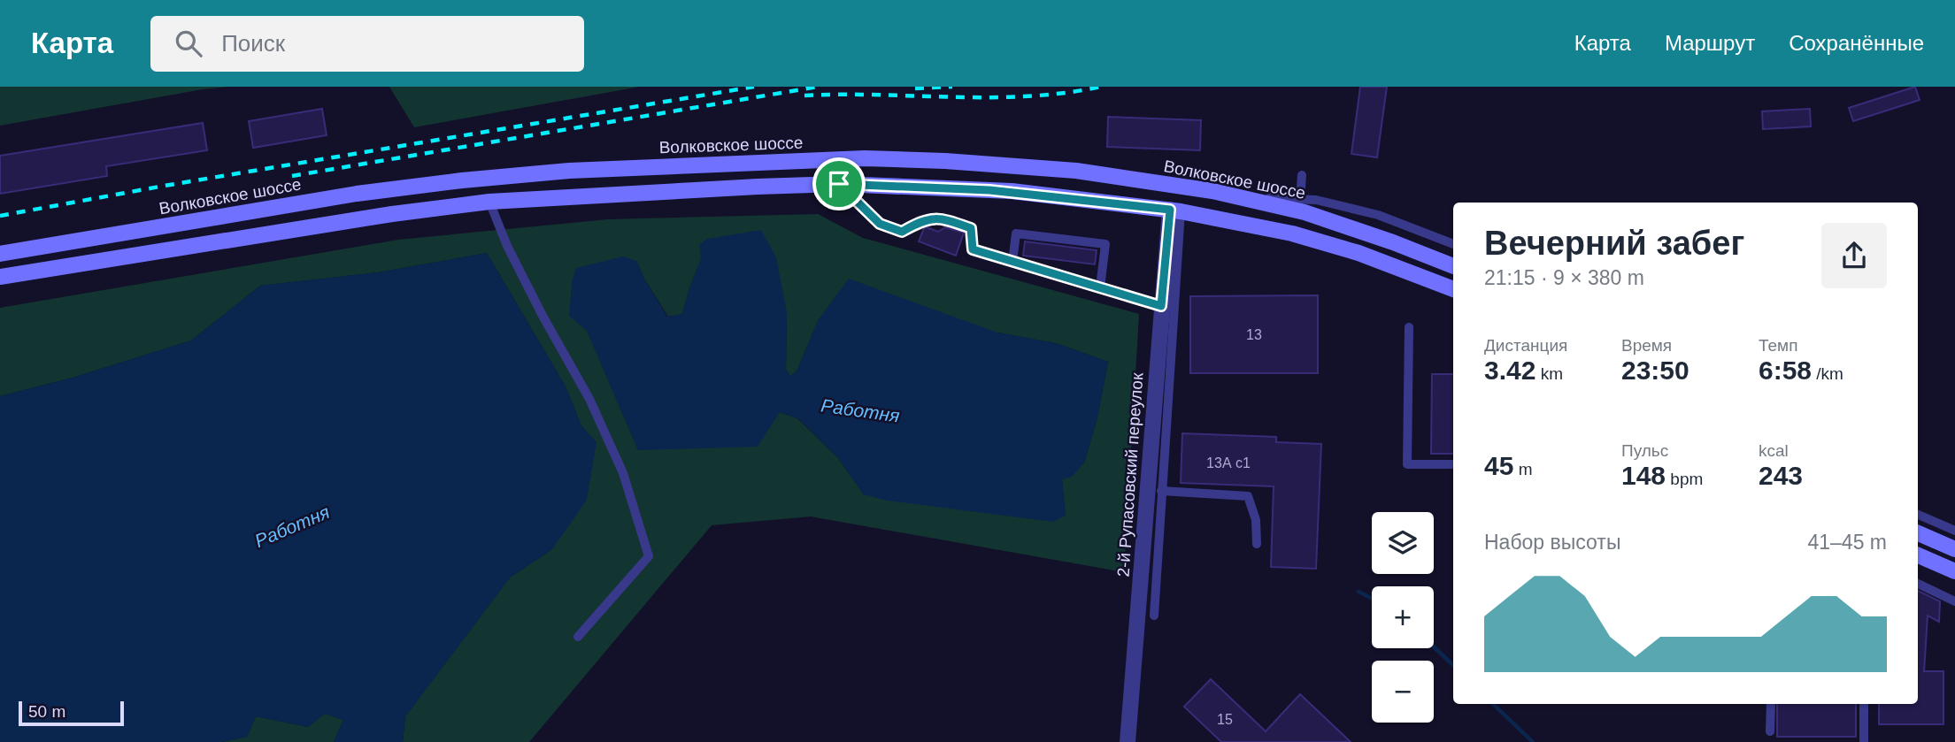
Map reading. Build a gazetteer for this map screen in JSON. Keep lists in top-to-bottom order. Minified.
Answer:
{"streets":{"main road":["Волковское шоссе"],"street":["2-й Рупасовский переулок"]},"water":["Работня"],"house_numbers":["13","13А с1","15"],"scale_bar":"50 m","page":{"header":"Карта","search":"Поиск","nav":["Карта","Маршрут","Сохранённые"],"heading":["Вечерний забег","21:15 · 9 × 380 m"],"stats":[["Дистанция","3.42 km"],["Время","23:50"],["Темп","6:58 /km"],["45 m"],["Пульс","148 bpm"],["kcal","243"]],"map_buttons":["+","−"],"chart":["Набор высоты","41–45 m"],"scale":"50 m"}}
